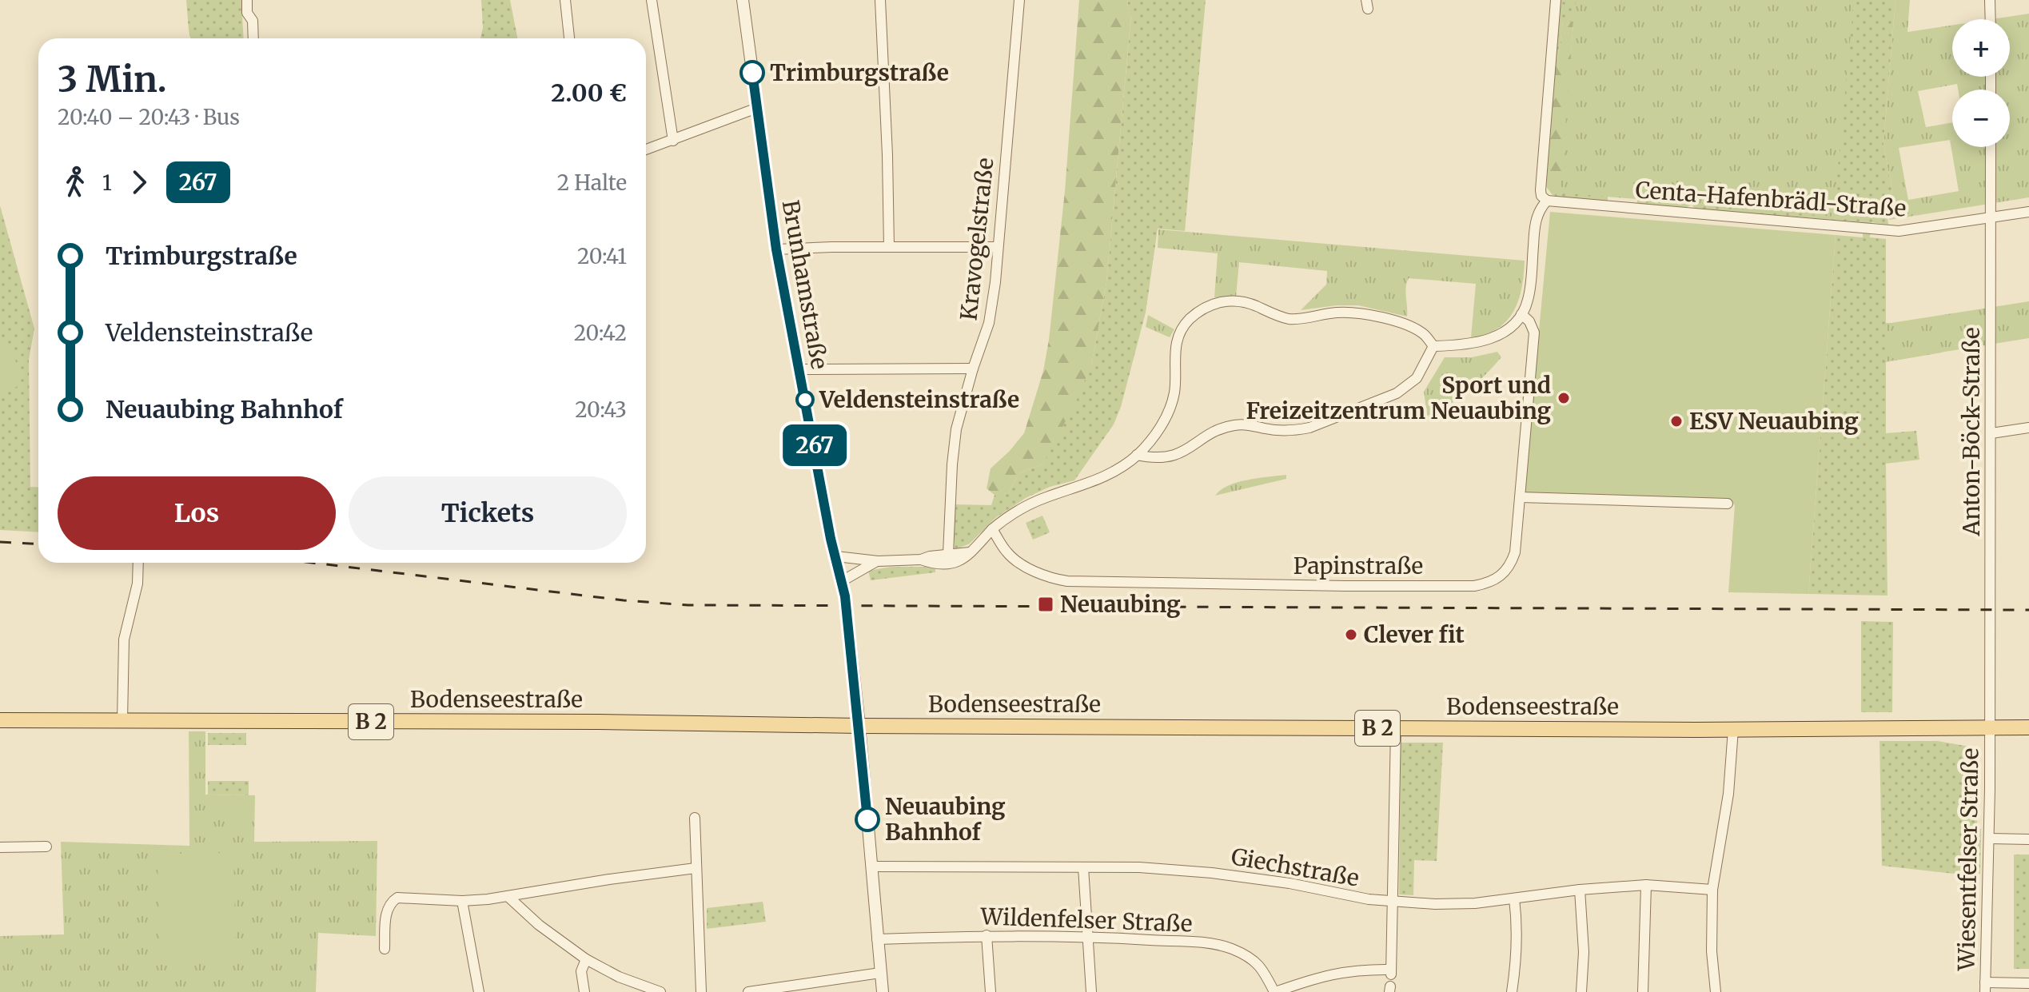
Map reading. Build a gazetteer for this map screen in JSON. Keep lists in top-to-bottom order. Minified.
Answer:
{"streets":{"main road":["Bodenseestraße","B 2"],"street":["Centa-Hafenbrädl-Straße","Kravogelstraße","Brunhamstraße","Anton-Böck-Straße","Papinstraße","Wiesentfelser Straße","Giechstraße","Wildenfelser Straße"]},"crossings":[["Centa-Hafenbrädl-Straße","Anton-Böck-Straße"],["Brunhamstraße","Bodenseestraße"],["Brunhamstraße","Giechstraße"],["Brunhamstraße","Wildenfelser Straße"],["Anton-Böck-Straße","Bodenseestraße"],["Anton-Böck-Straße","Wiesentfelser Straße"],["Bodenseestraße","Wiesentfelser Straße"]],"places":{"other":["Trimburgstraße","Sport und Freizeitzentrum Neuaubing","Veldensteinstraße","ESV Neuaubing","Clever fit","Neuaubing Bahnhof"],"transit":["Neuaubing"]},"lines":["bus line 267"],"page":{"on_map":"267","map_buttons":["+","−"],"heading":["3 Min.","20:40 – 20:43 · Bus","2.00 €"],"legs":["1","267","2 Halte"],"list":[{"name":"Trimburgstraße","value":"20:41"},{"name":"Veldensteinstraße","value":"20:42"},{"name":"Neuaubing Bahnhof","value":"20:43"}],"buttons":["Los","Tickets"]}}
